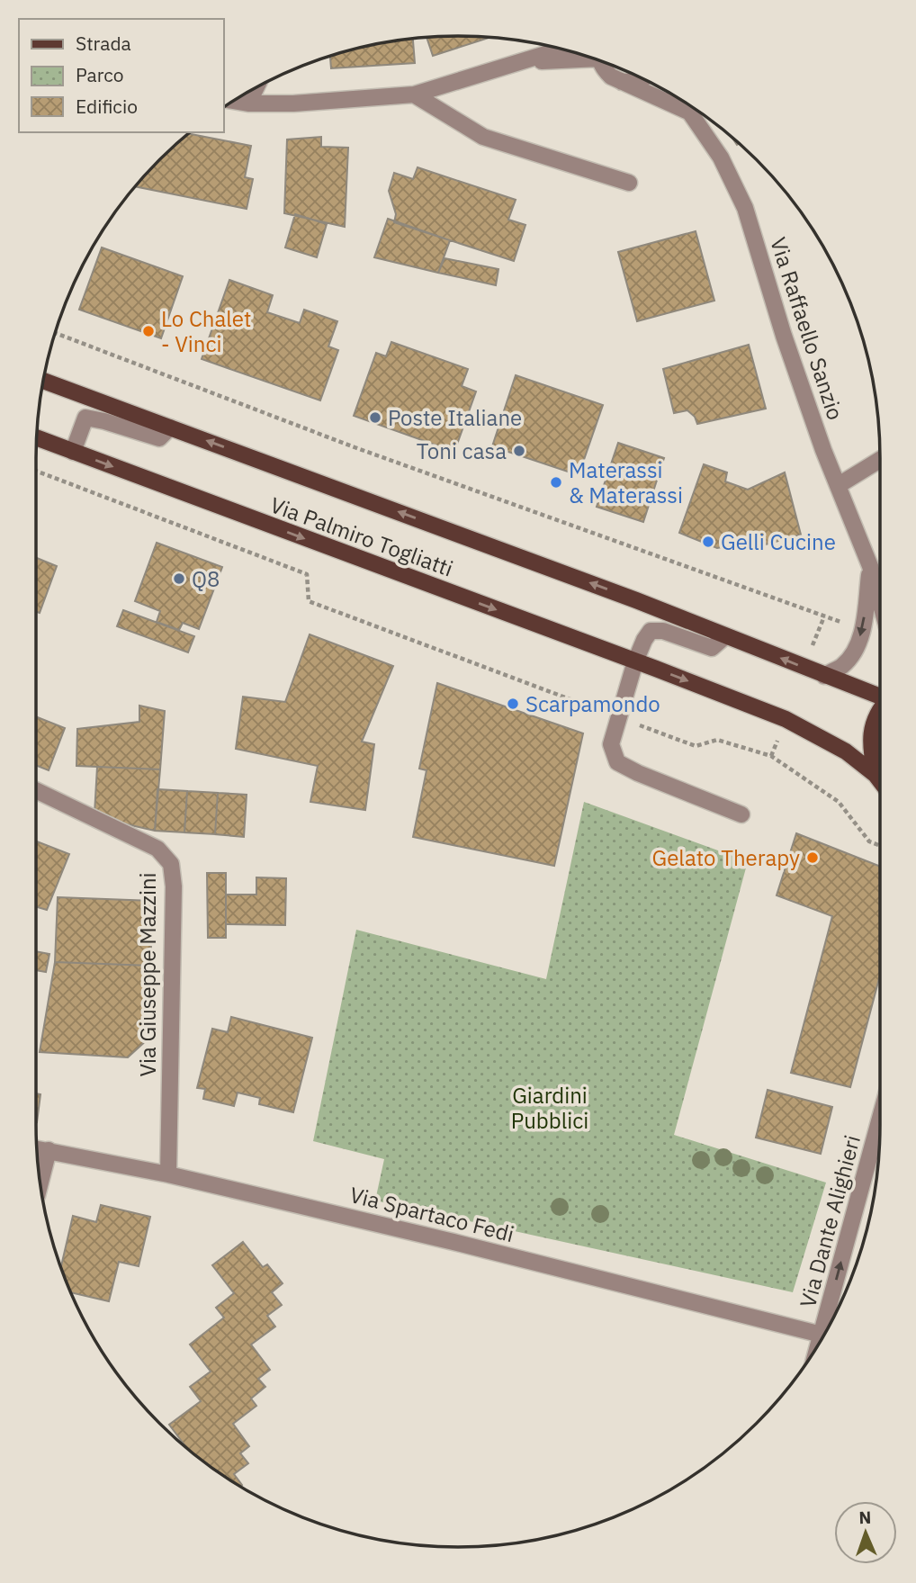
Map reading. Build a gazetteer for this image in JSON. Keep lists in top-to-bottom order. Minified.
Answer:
{"streets":{"main road":["Via Palmiro Togliatti"],"street":["Via Raffaello Sanzio","Via Giuseppe Mazzini","Via Spartaco Fedi","Via Dante Alighieri"]},"crossings":[["Via Raffaello Sanzio","Via Palmiro Togliatti"],["Via Giuseppe Mazzini","Via Spartaco Fedi"],["Via Spartaco Fedi","Via Dante Alighieri"]],"one_way":["Via Dante Alighieri"],"parks":["Giardini Pubblici"],"places":["Lo Chalet - Vinci","Poste Italiane","Toni casa","Materassi & Materassi","Gelli Cucine","Q8","Scarpamondo","Gelato Therapy"],"legend":["Strada","Parco","Edificio"],"north":"top"}
